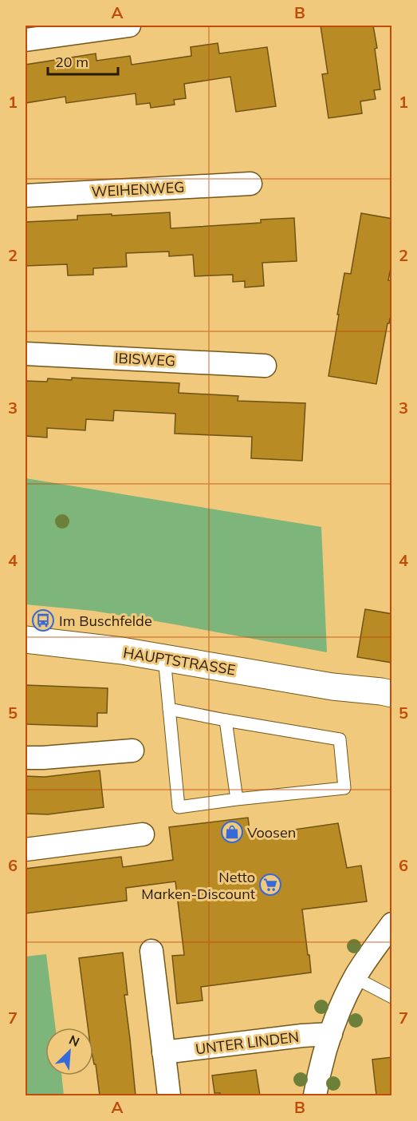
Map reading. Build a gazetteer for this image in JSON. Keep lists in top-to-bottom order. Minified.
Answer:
{"streets":{"street":["WEIHENWEG","IBISWEG","HAUPTSTRASSE","UNTER LINDEN"]},"places":{"bus stop":["Im Buschfelde"],"shop":["Voosen"],"supermarket":["Netto Marken-Discount"]},"scale_bar":"20 m","north":"top right","grid":{"columns":["A","B"],"rows":["1","2","3","4","5","6","7"]}}
